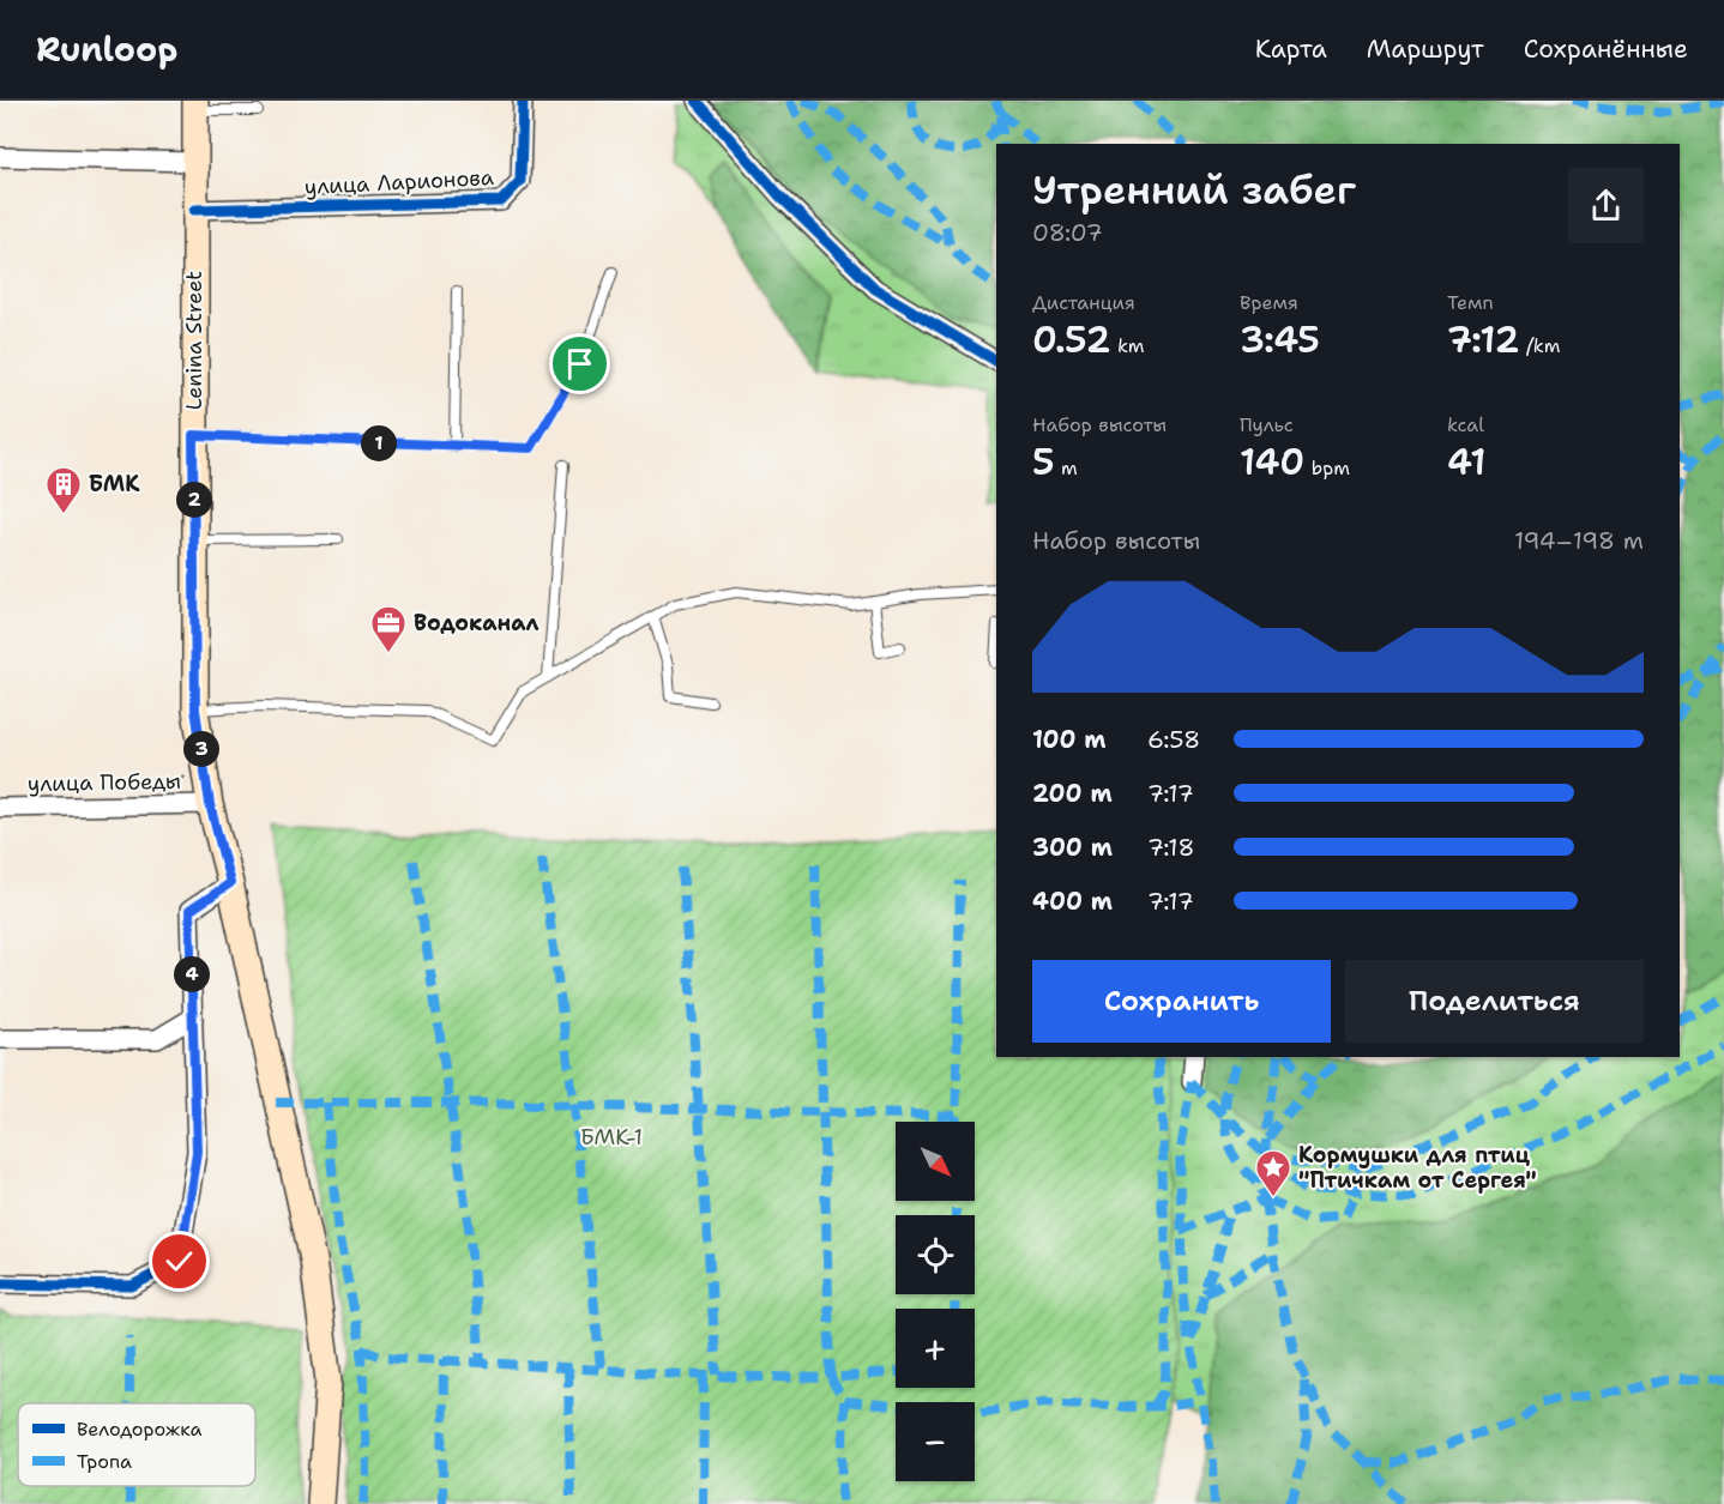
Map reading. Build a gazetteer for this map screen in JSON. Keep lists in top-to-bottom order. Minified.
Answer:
{"streets":{"main road":["Lenina Street"],"street":["улица Ларионова","улица Победы"]},"crossings":[["улица Ларионова","Lenina Street"],["Lenina Street","улица Победы"]],"parks":["БМК-1"],"places":{"building":["БМК"],"office":["Водоканал"],"place":["Кормушки для птиц \"Птичкам от Сергея\""]},"legend":["Велодорожка","Тропа"],"north":"bottom right","page":{"header":"Runloop","nav":["Карта","Маршрут","Сохранённые"],"heading":["Утренний забег","08:07"],"stats":[["Дистанция","0.52 km"],["Время","3:45"],["Темп","7:12 /km"],["Набор высоты","5 m"],["Пульс","140 bpm"],["kcal","41"]],"pins":["1","2","3","4"],"chart":["Набор высоты","194–198 m"],"list":[{"name":"100 m","note":"6:58"},{"name":"200 m","note":"7:17"},{"name":"300 m","note":"7:18"},{"name":"400 m","note":"7:17"}],"buttons":["Сохранить","Поделиться"],"map_buttons":["+","−"]}}
